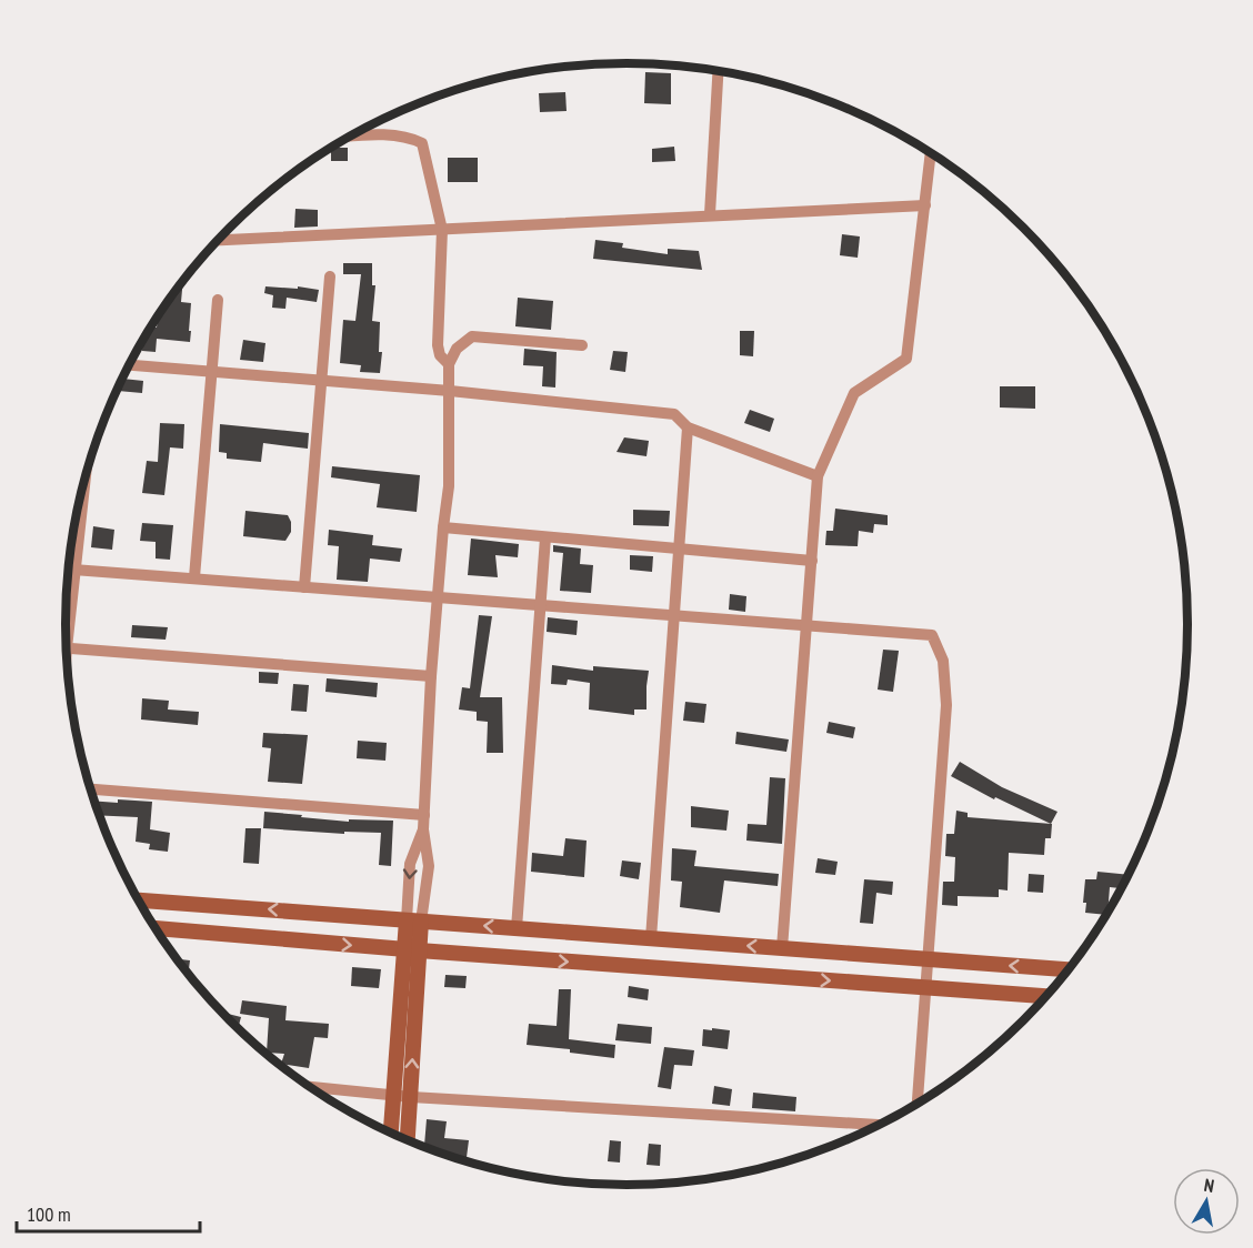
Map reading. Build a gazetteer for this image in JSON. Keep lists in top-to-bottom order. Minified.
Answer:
{"scale_bar":"100 m","north":"top"}
